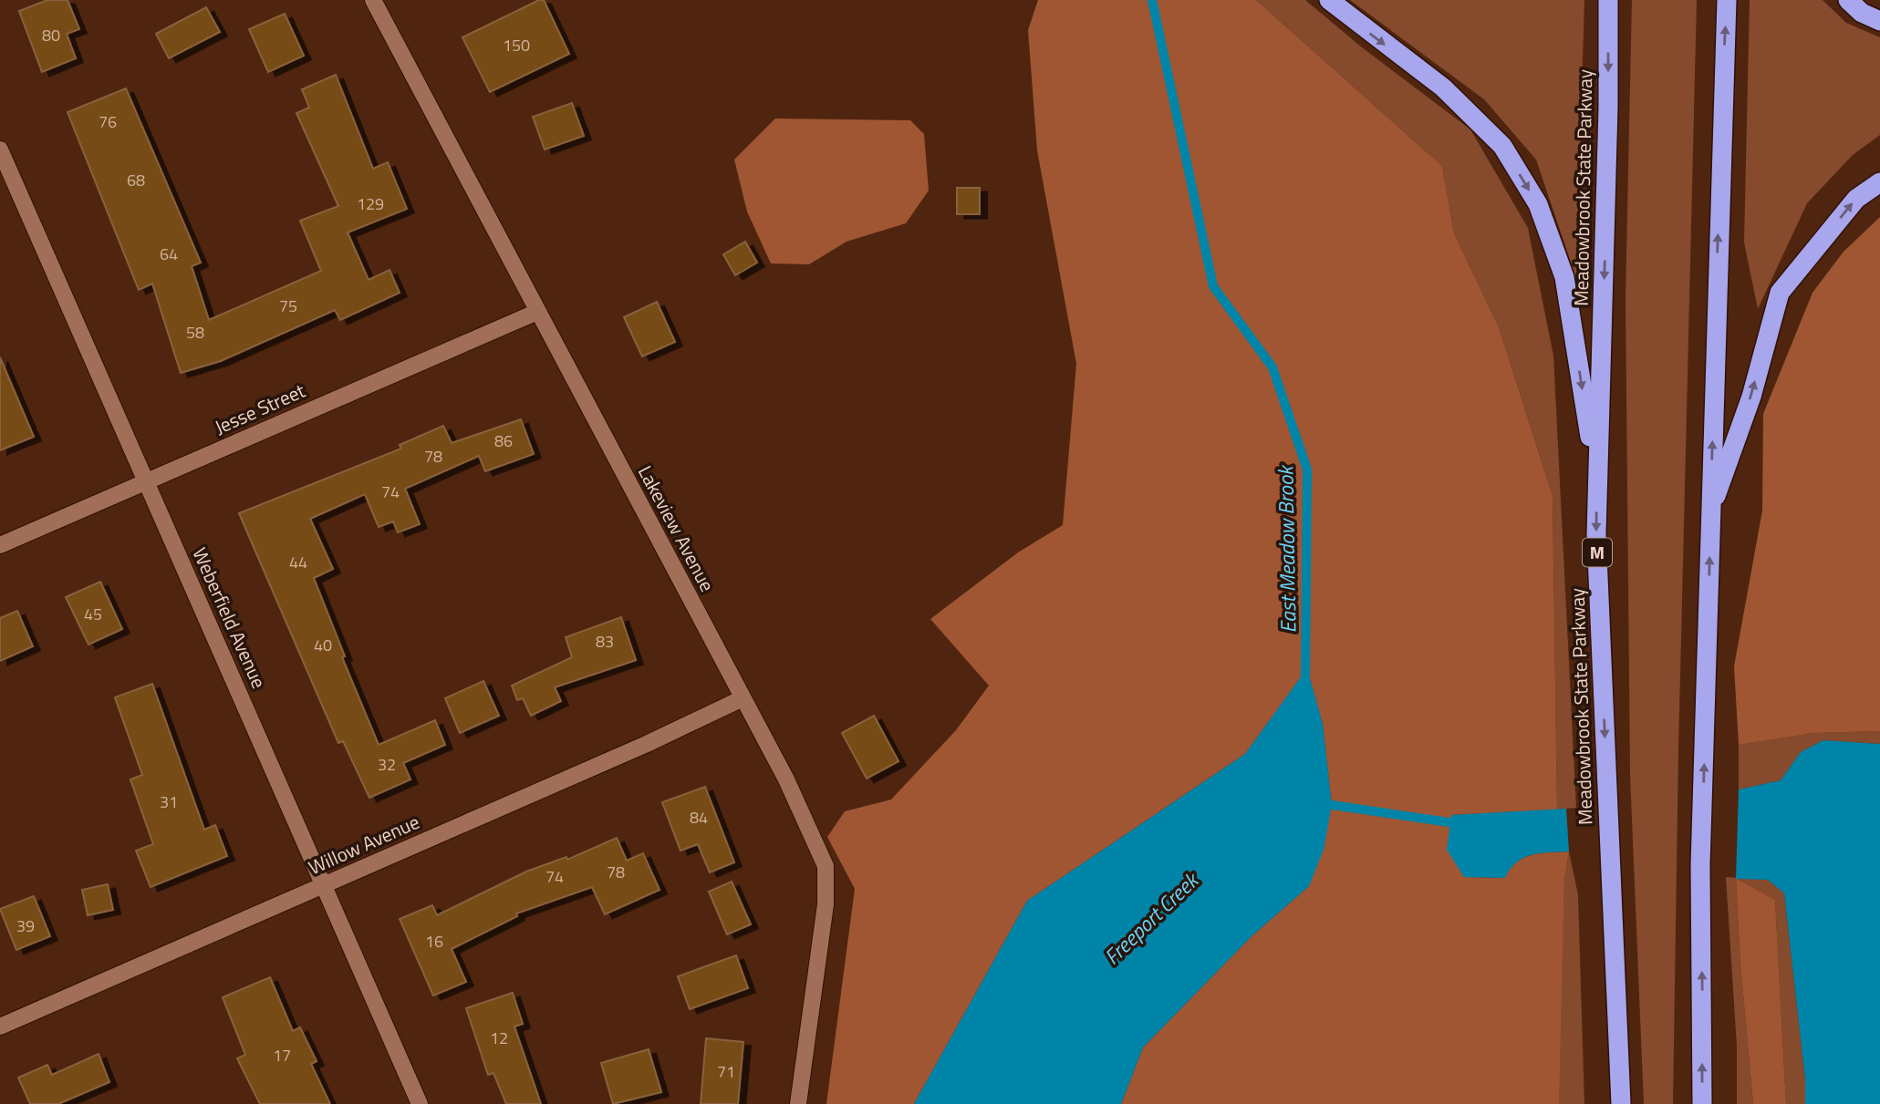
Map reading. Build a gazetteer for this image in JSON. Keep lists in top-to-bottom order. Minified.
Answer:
{"streets":{"highway":["Meadowbrook State Parkway","M"],"street":["Jesse Street","Lakeview Avenue","Weberfield Avenue","Willow Avenue"]},"crossings":[["Jesse Street","Lakeview Avenue"],["Jesse Street","Weberfield Avenue"],["Lakeview Avenue","Willow Avenue"],["Weberfield Avenue","Willow Avenue"]],"water":["East Meadow Brook","Freeport Creek"],"house_numbers":["80","150","76","68","129","64","75","58","86","78","74","44","45","83","40","32","31","84","78","74","39","16","12","17","71"]}
